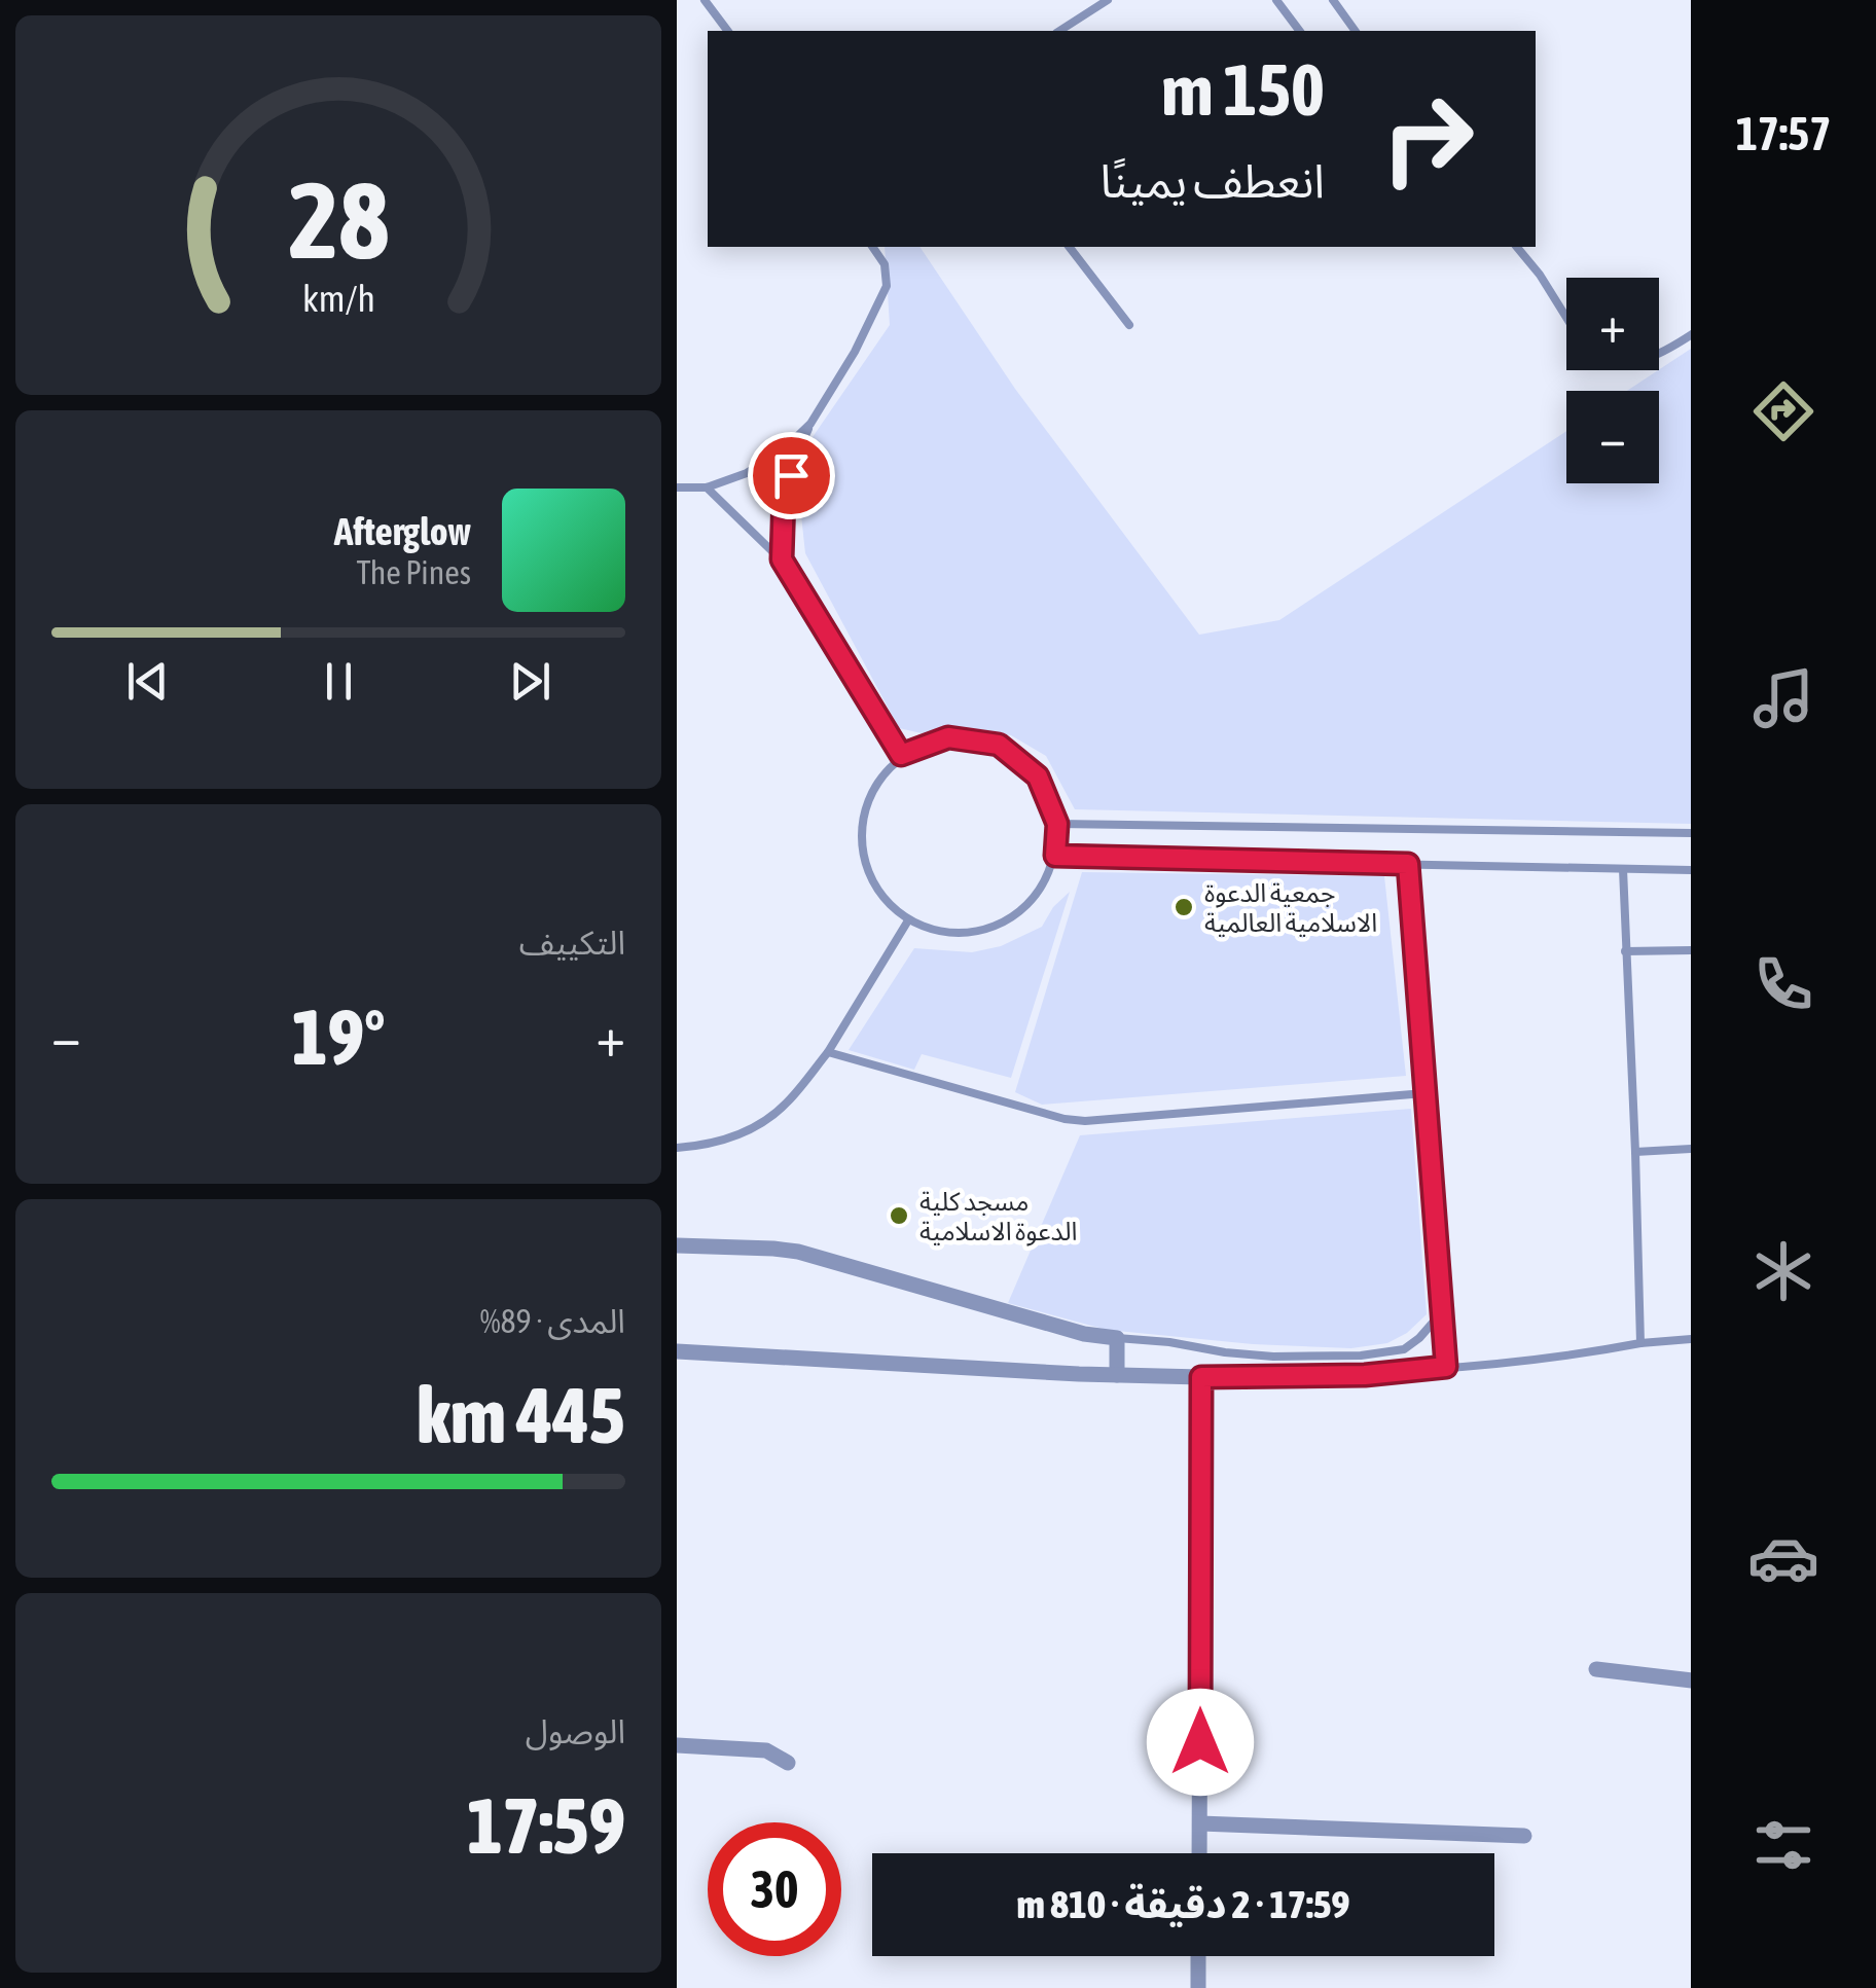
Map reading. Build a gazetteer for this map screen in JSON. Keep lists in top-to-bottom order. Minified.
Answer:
{"places":["جمعية الدعوة الاسلامية العالمية","مسجد كلية الدعوة الاسلامية"],"page":{"tabs":"17:57","turn":["150 m","انعطف يمينًا"],"map_buttons":["+","−"],"song":["Afterglow","The Pines"],"tile":["التكييف",["المدى · 89%","445 km"],["الوصول","17:59"]],"heat":["−","19°","+"],"limit":"30","trip":"17:59 · 2 دقيقة · 810 m","gauge":["28","km/h"]}}
